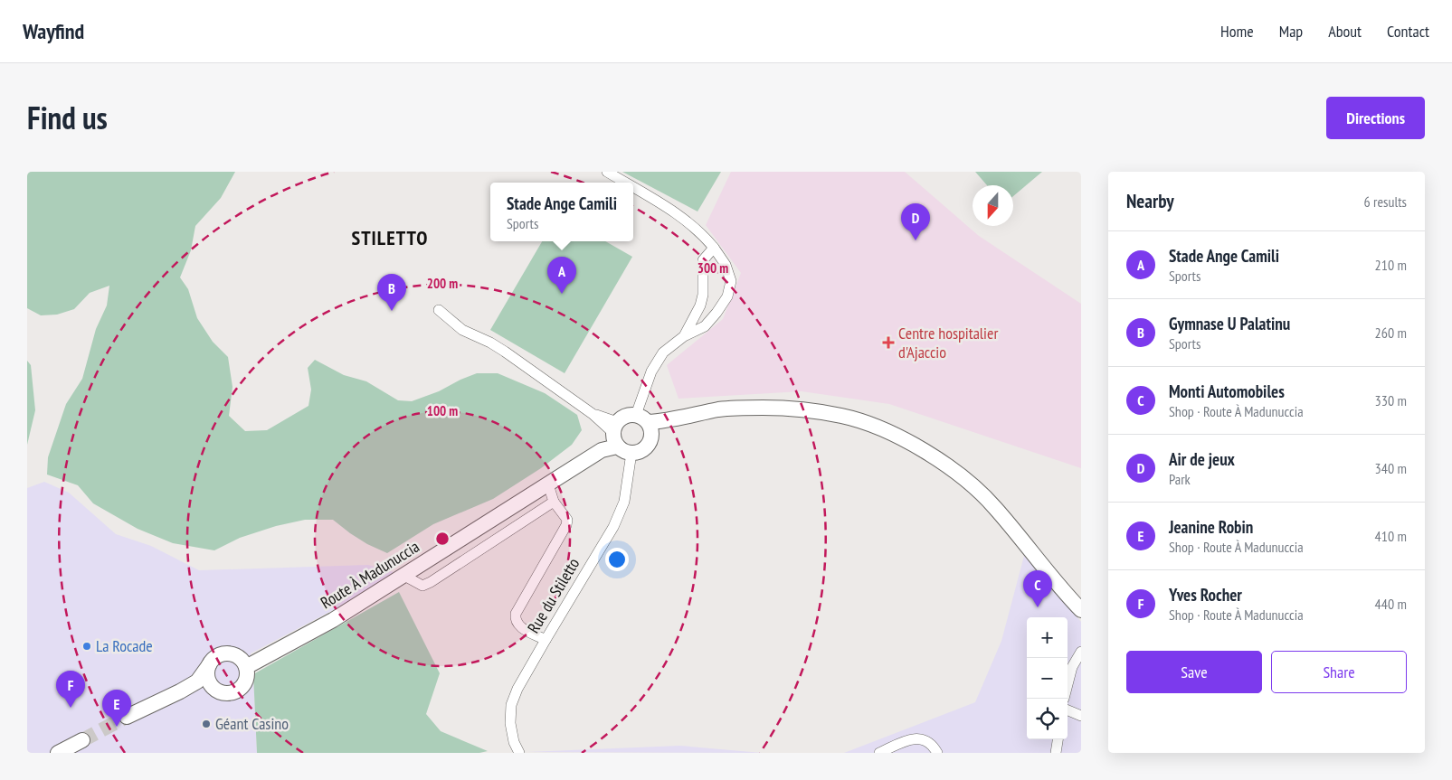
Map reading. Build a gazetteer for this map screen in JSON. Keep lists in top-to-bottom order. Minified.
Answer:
{"streets":{"main road":["Route À Madunuccia"],"street":["Rue du Stiletto"]},"crossings":[["Route À Madunuccia","Rue du Stiletto"]],"districts":["STILETTO"],"places":{"health":["Centre hospitalier d'Ajaccio"],"other":["La Rocade","Géant Casino"]},"north":"bottom","page":{"header":"Wayfind","nav":["Home","Map","About","Contact"],"title":"Find us","buttons":["Directions",["Save","Share"]],"heading":["Nearby","6 results"],"popup":["Stade Ange Camili","Sports"],"pins":["D","A","B","C","F","E"],"list":[{"mark":"A","name":"Stade Ange Camili","note":"Sports","value":"210 m"},{"mark":"B","name":"Gymnase U Palatinu","note":"Sports","value":"260 m"},{"mark":"C","name":"Monti Automobiles","note":"Shop · Route À Madunuccia","value":"330 m"},{"mark":"D","name":"Air de jeux","note":"Park","value":"340 m"},{"mark":"E","name":"Jeanine Robin","note":"Shop · Route À Madunuccia","value":"410 m"},{"mark":"F","name":"Yves Rocher","note":"Shop · Route À Madunuccia","value":"440 m"}],"map_buttons":["+","−"]},"rings":["300 m","200 m","100 m"]}
